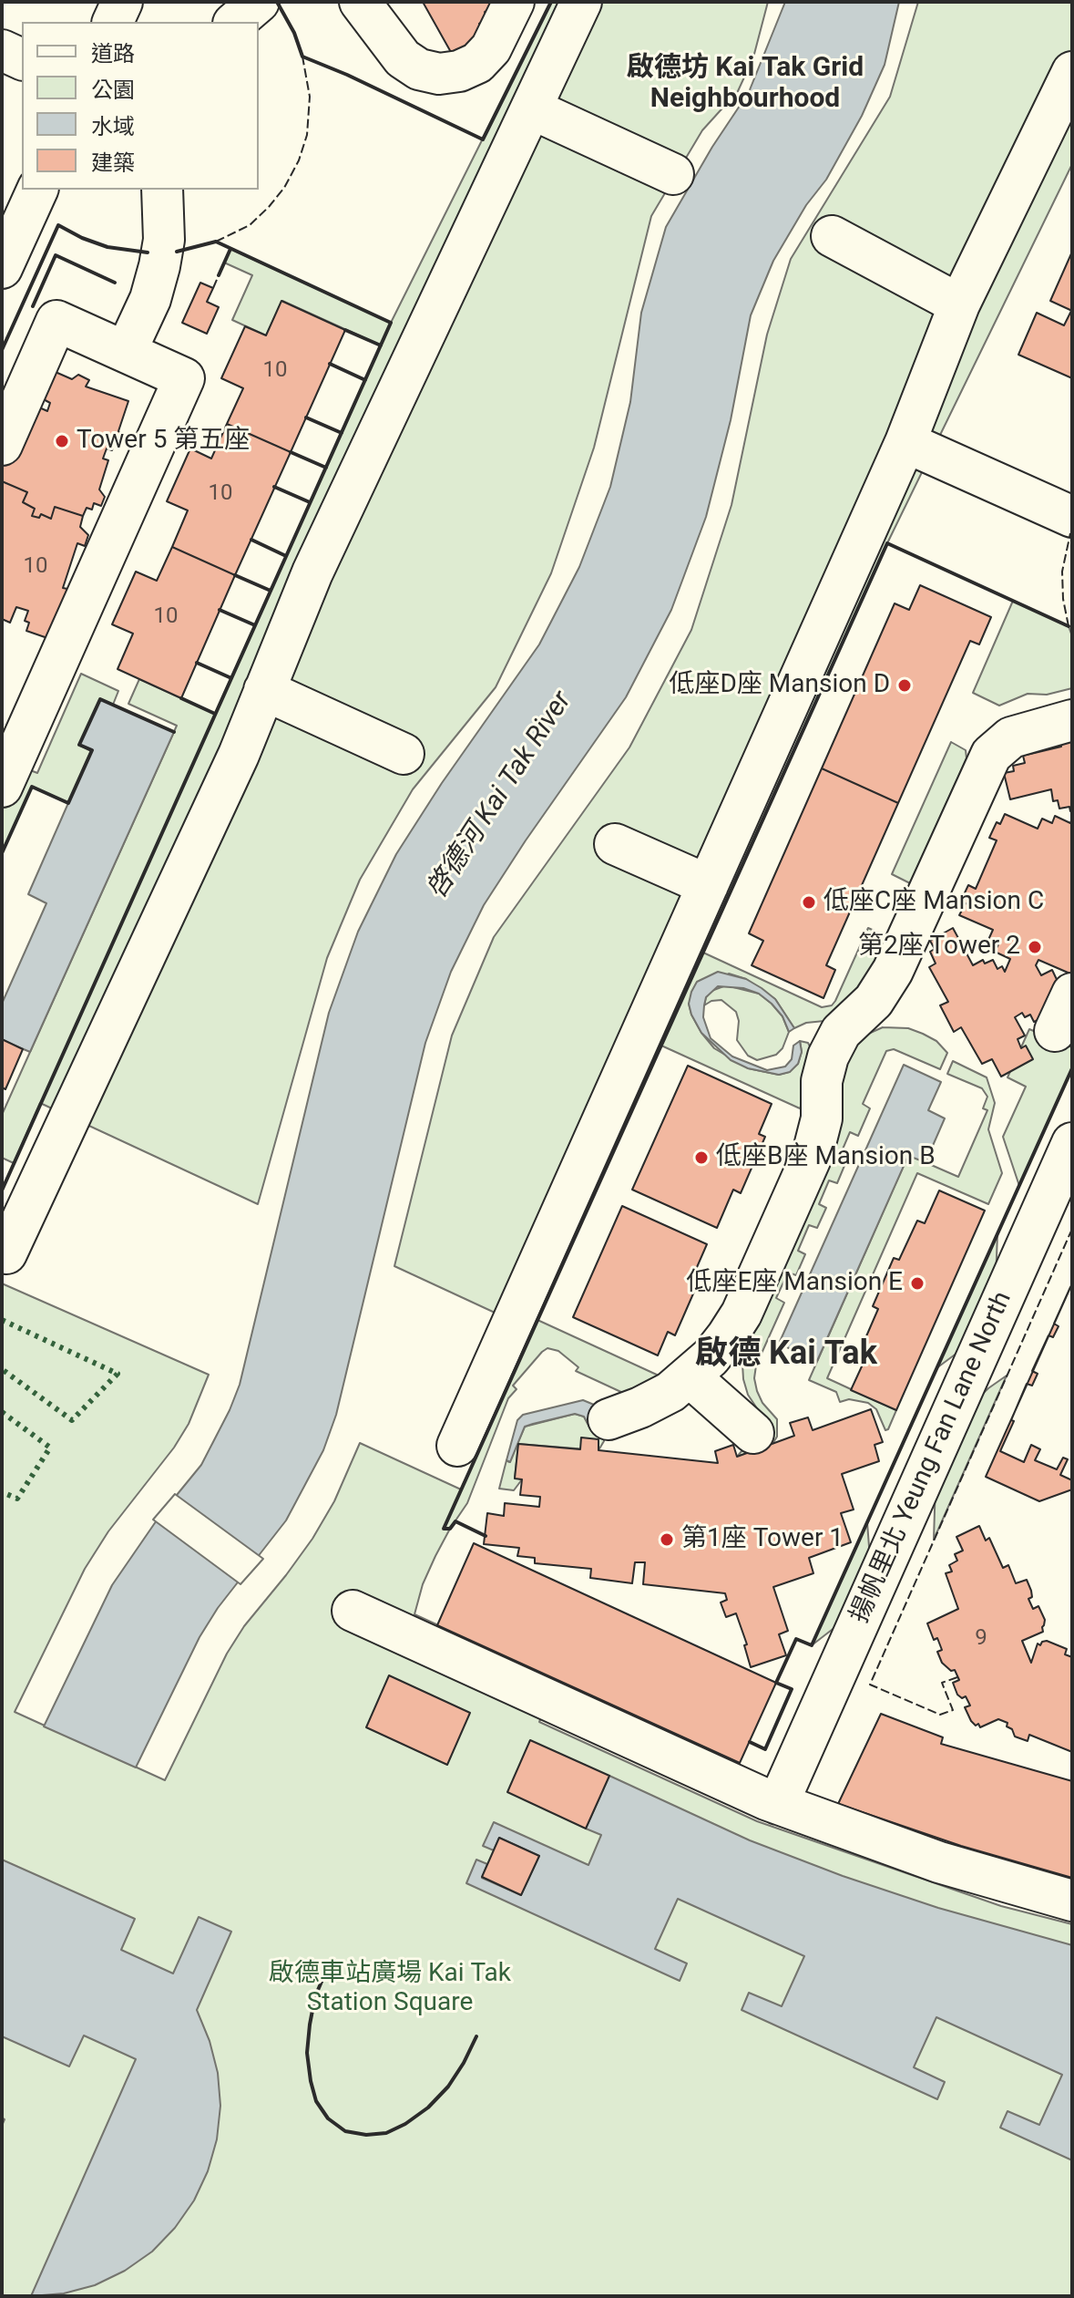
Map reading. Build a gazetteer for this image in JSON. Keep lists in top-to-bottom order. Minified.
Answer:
{"streets":{"street":["揚帆里北 Yeung Fan Lane North"]},"districts":["啟德坊 Kai Tak Grid Neighbourhood","啟德 Kai Tak"],"water":["啓德河 Kai Tak River"],"parks":["啟德車站廣場 Kai Tak Station Square"],"places":["Tower 5 第五座","低座D座 Mansion D","低座C座 Mansion C","第2座 Tower 2","低座B座 Mansion B","低座E座 Mansion E","第1座 Tower 1"],"house_numbers":["10","10","10","10","9"],"legend":["道路","公園","水域","建築"]}
